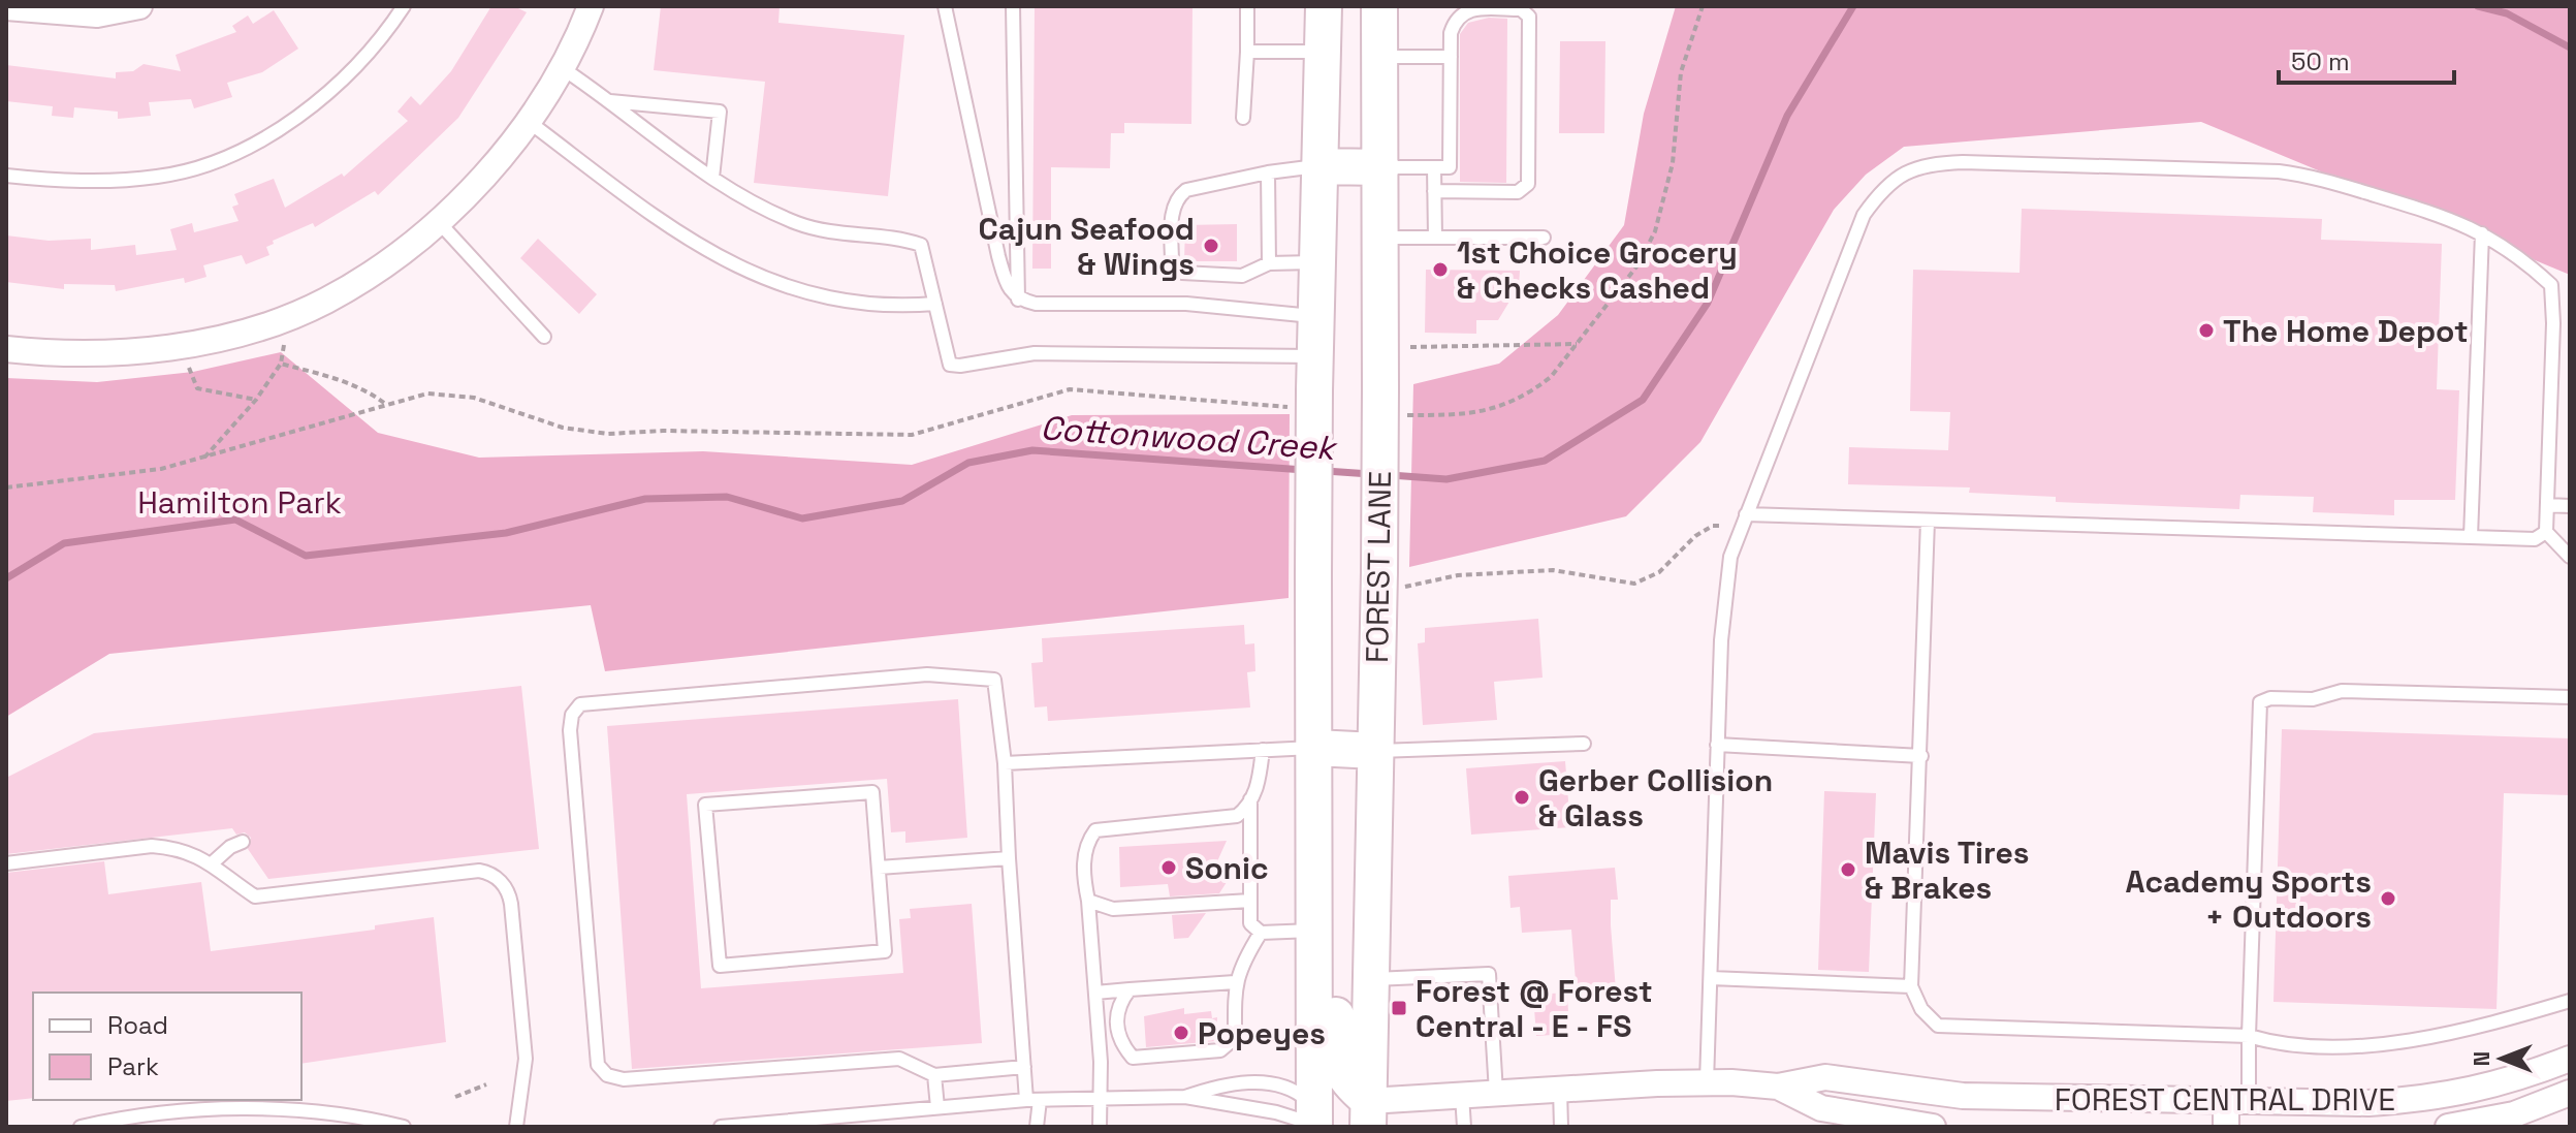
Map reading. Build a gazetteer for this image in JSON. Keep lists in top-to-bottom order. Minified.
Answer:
{"streets":{"main road":["FOREST LANE"],"street":["FOREST CENTRAL DRIVE"]},"crossings":[["FOREST LANE","FOREST CENTRAL DRIVE"]],"water":["Cottonwood Creek"],"parks":["Hamilton Park"],"places":{"other":["Cajun Seafood & Wings","1st Choice Grocery & Checks Cashed","The Home Depot","Gerber Collision & Glass","Sonic","Mavis Tires & Brakes","Academy Sports + Outdoors","Popeyes"],"transit":["Forest @ Forest Central - E - FS"]},"legend":["Road","Park"],"scale_bar":"50 m","north":"left"}
